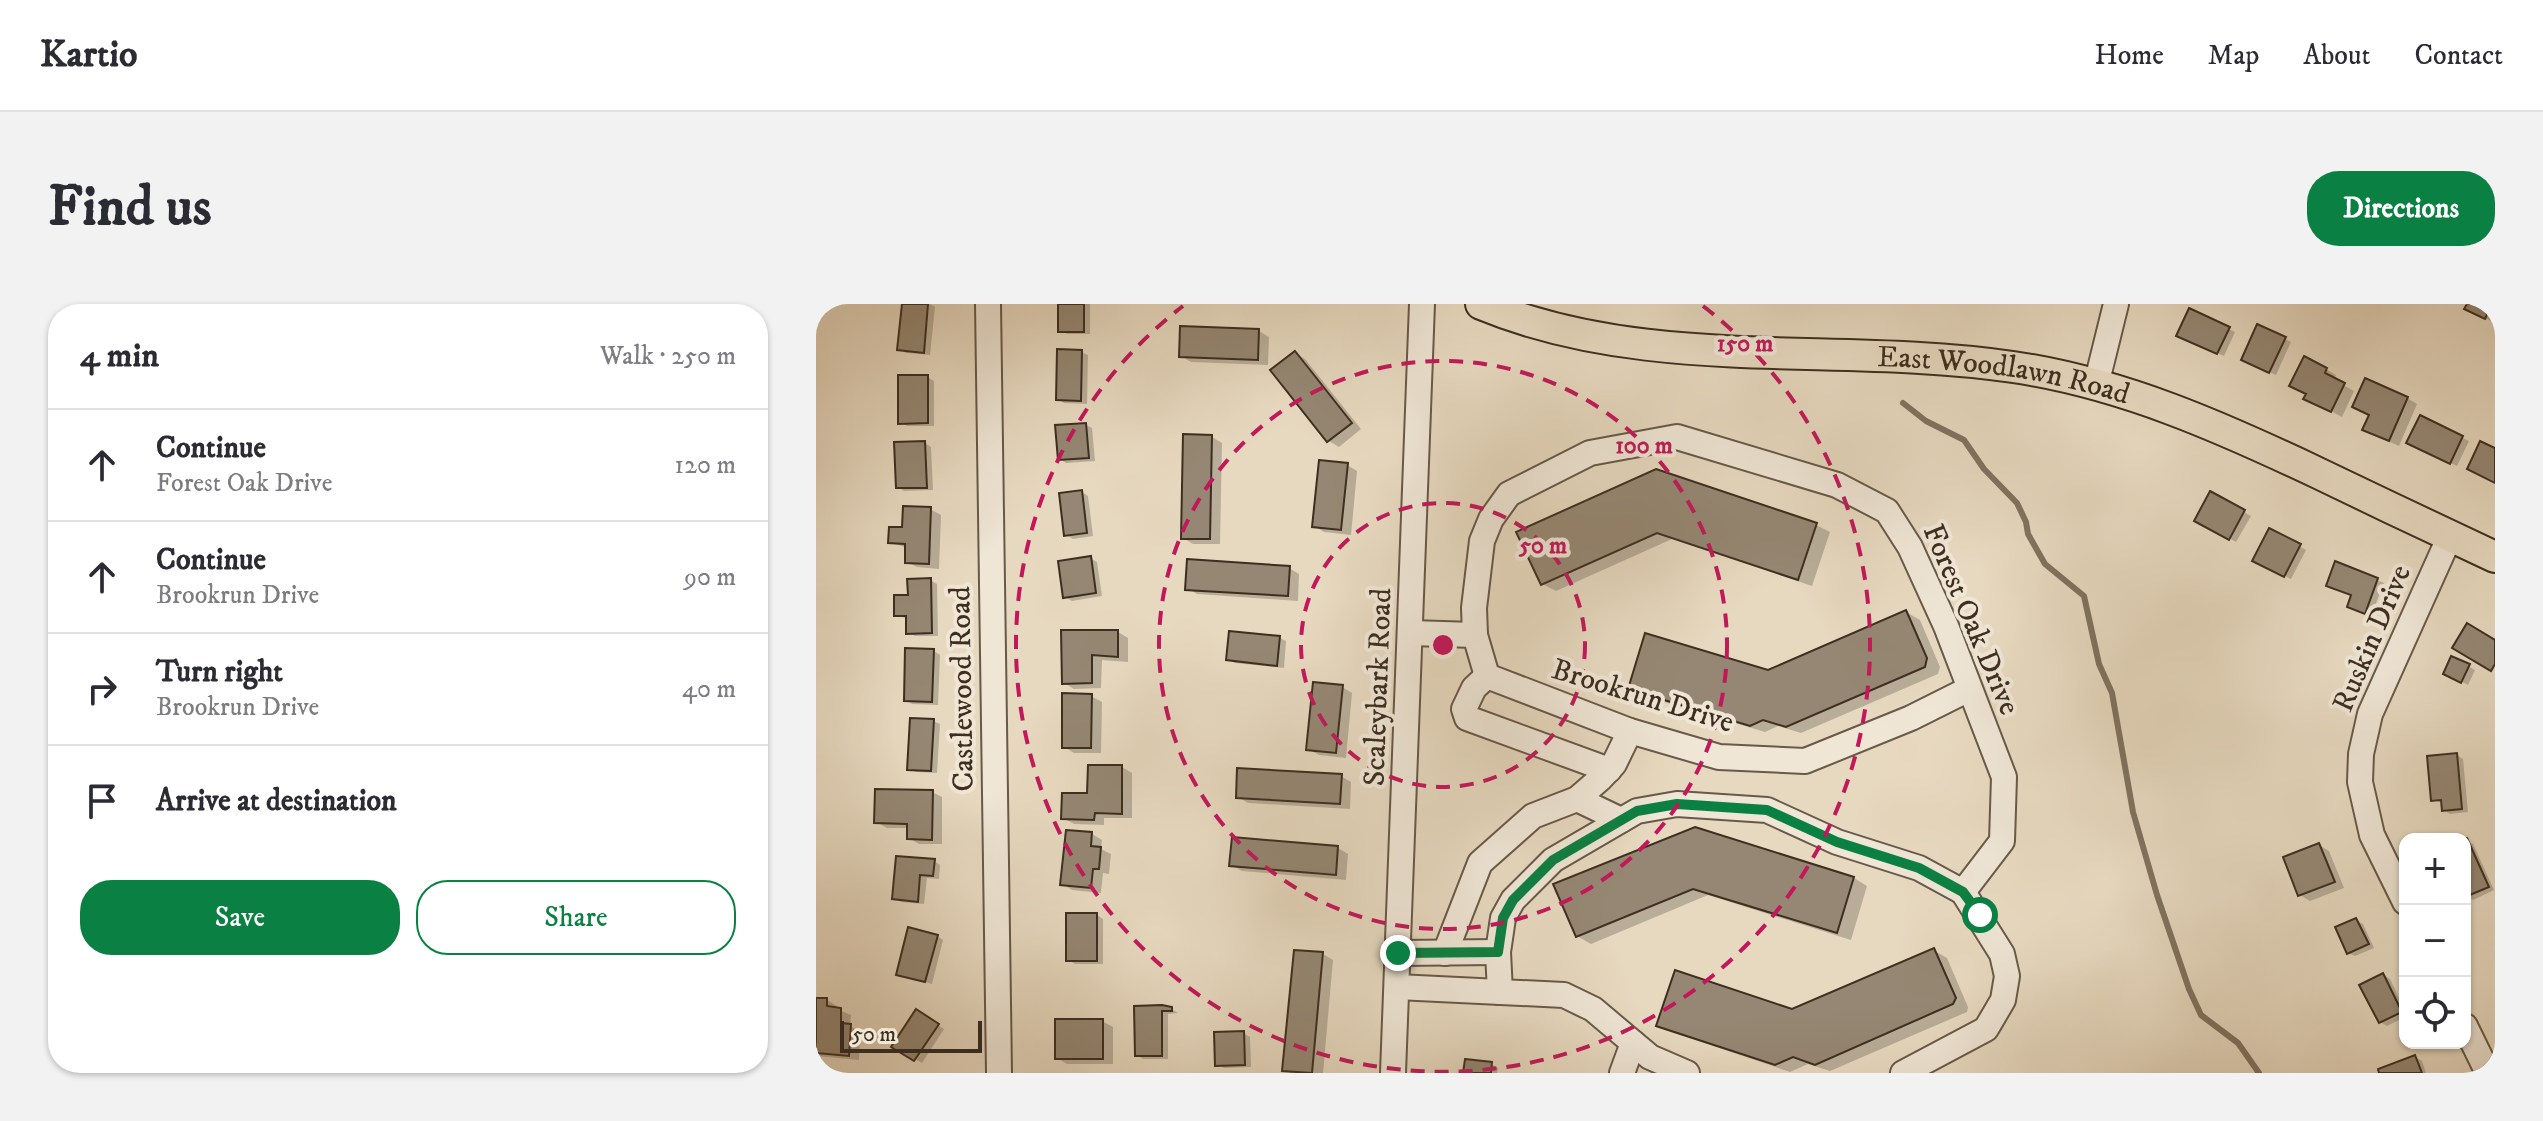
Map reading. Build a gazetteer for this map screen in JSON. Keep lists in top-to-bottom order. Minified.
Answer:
{"streets":{"main road":["East Woodlawn Road"],"street":["Forest Oak Drive","Ruskin Drive","Scaleybark Road","Castlewood Road","Brookrun Drive"]},"crossings":[["East Woodlawn Road","Ruskin Drive"],["Forest Oak Drive","Brookrun Drive"]],"scale_bar":"50 m","page":{"header":"Kartio","nav":["Home","Map","About","Contact"],"buttons":["Directions",["Save","Share"]],"title":"Find us","heading":["4 min","Walk · 250 m"],"list":[["Continue","Forest Oak Drive","120 m"],["Continue","Brookrun Drive","90 m"],["Turn right","Brookrun Drive","40 m"],"Arrive at destination"],"map_buttons":["+","−"],"scale":"50 m"},"rings":["150 m","100 m","50 m"]}
